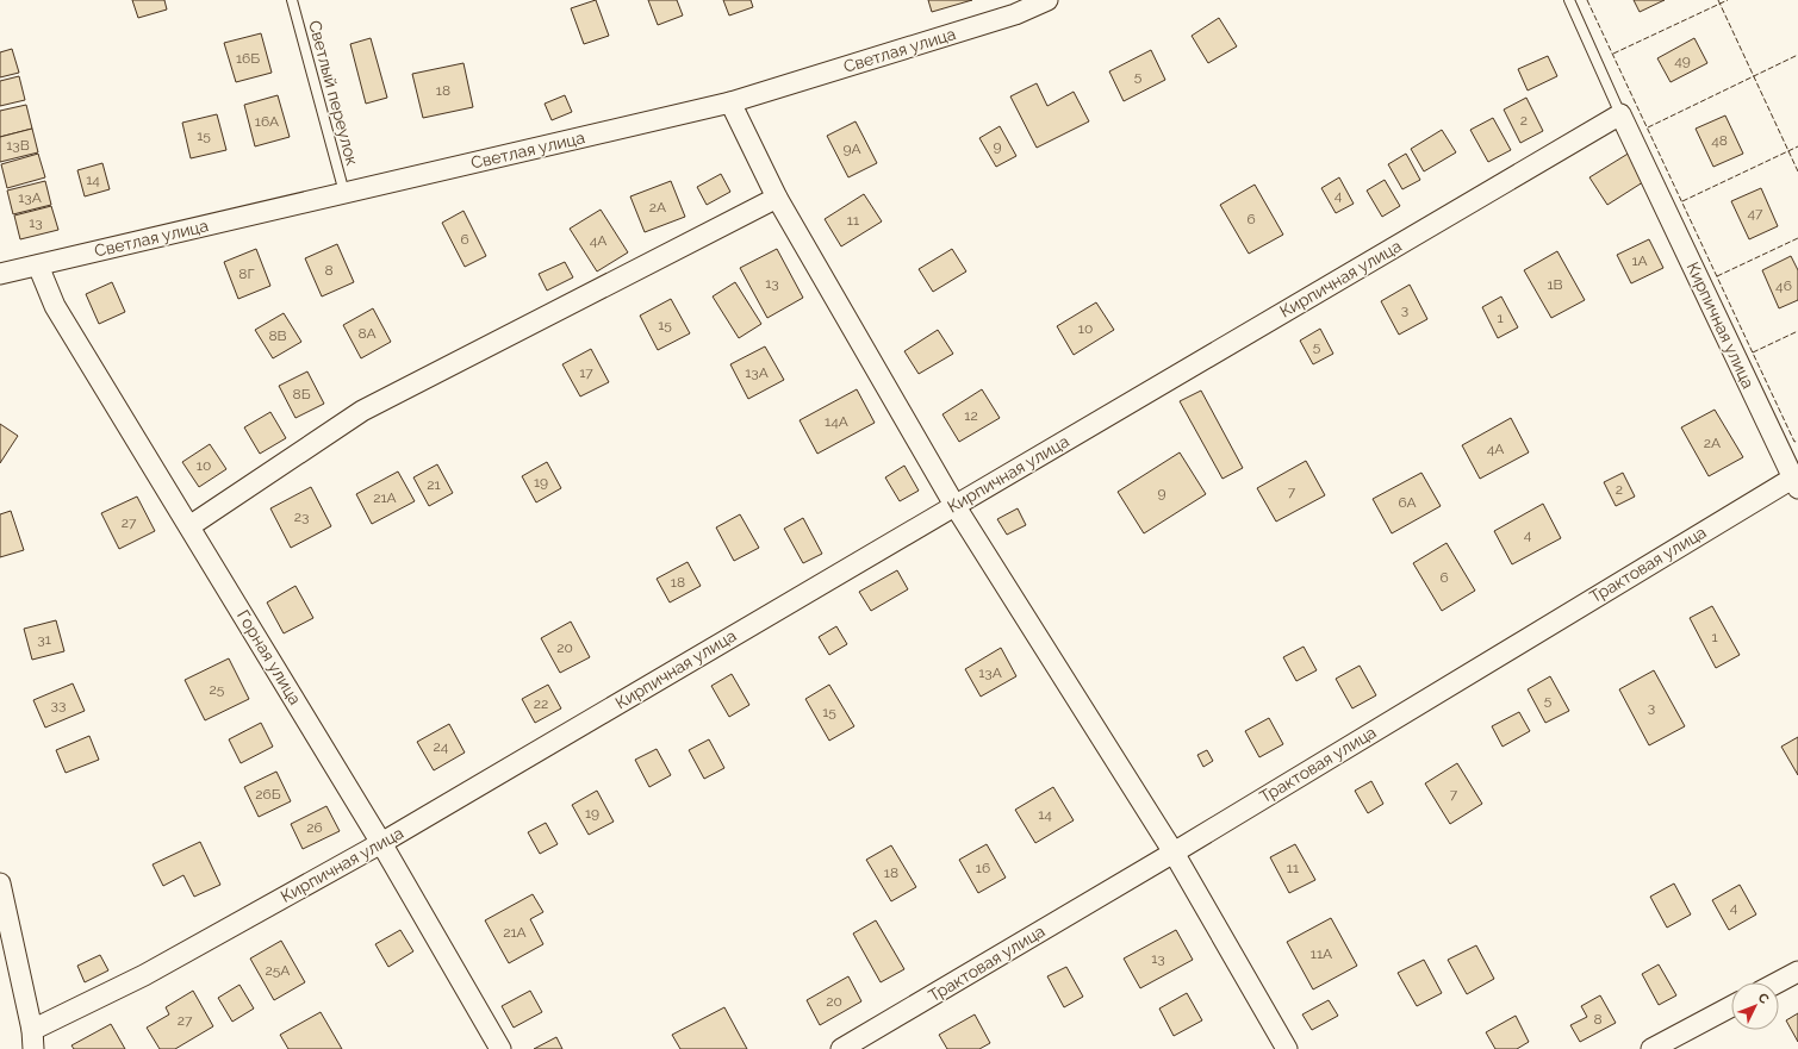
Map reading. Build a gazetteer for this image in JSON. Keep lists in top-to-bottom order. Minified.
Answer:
{"streets":{"street":["Светлая улица","Кирпичная улица","Трактовая улица","Горная улица"],"lane":["Светлый переулок"]},"crossings":[["Светлая улица","Светлый переулок"],["Светлая улица","Горная улица"],["Кирпичная улица","Трактовая улица"],["Кирпичная улица","Горная улица"]],"house_numbers":["16Б","49","5","18","2","16А","15","48","13В","9","9А","14","4","13А","2А","47","6","11","13","6","4А","1А","8","8Г","13","1В","46","3","1","15","10","8А","8В","5","17","13А","8Б","12","14А","2А","4А","10","19","21","2","7","9","21А","6А","23","27","4","6","18","1","31","20","13А","25","5","22","33","3","15","24","26Б","7","19","14","26","16","11","18","4","21А","11А","13","25А","20","8","27"],"north":"top right"}
